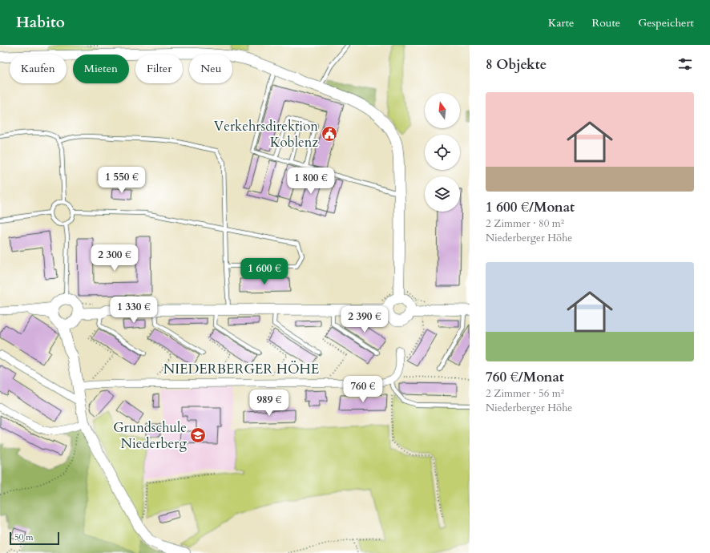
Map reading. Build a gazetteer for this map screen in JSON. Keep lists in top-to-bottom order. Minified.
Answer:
{"streets":{"street":["NIEDERBERGER HÖHE"]},"places":{"public building":["Verkehrsdirektion Koblenz"],"school or university":["Grundschule Niederberg"]},"scale_bar":"50 m","north":"top","page":{"header":"Habito","nav":["Karte","Route","Gespeichert"],"heading":"8 Objekte","chip":["Kaufen","Mieten","Filter","Neu"],"list":[{"name":"1 600 €/Monat","note":"2 Zimmer · 80 m² · Niederberger Höhe"},{"name":"760 €/Monat","note":"2 Zimmer · 56 m² · Niederberger Höhe"}],"price":["1 550 €","1 800 €","2 300 €","1 600 €","1 330 €","2 390 €","760 €","989 €"],"scale":"50 m"}}
